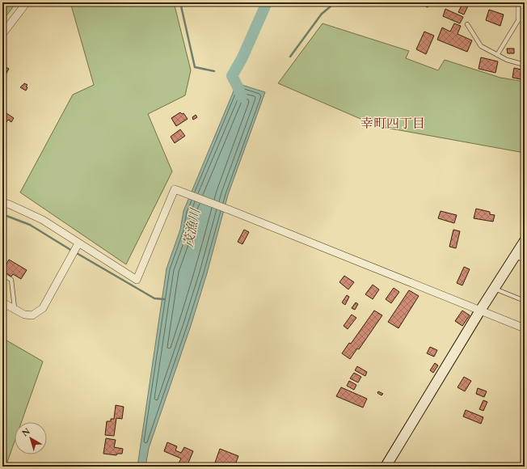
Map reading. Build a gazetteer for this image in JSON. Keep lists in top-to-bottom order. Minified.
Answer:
{"districts":["幸町四丁目"],"water":["茂漁川"],"north":"top left"}
